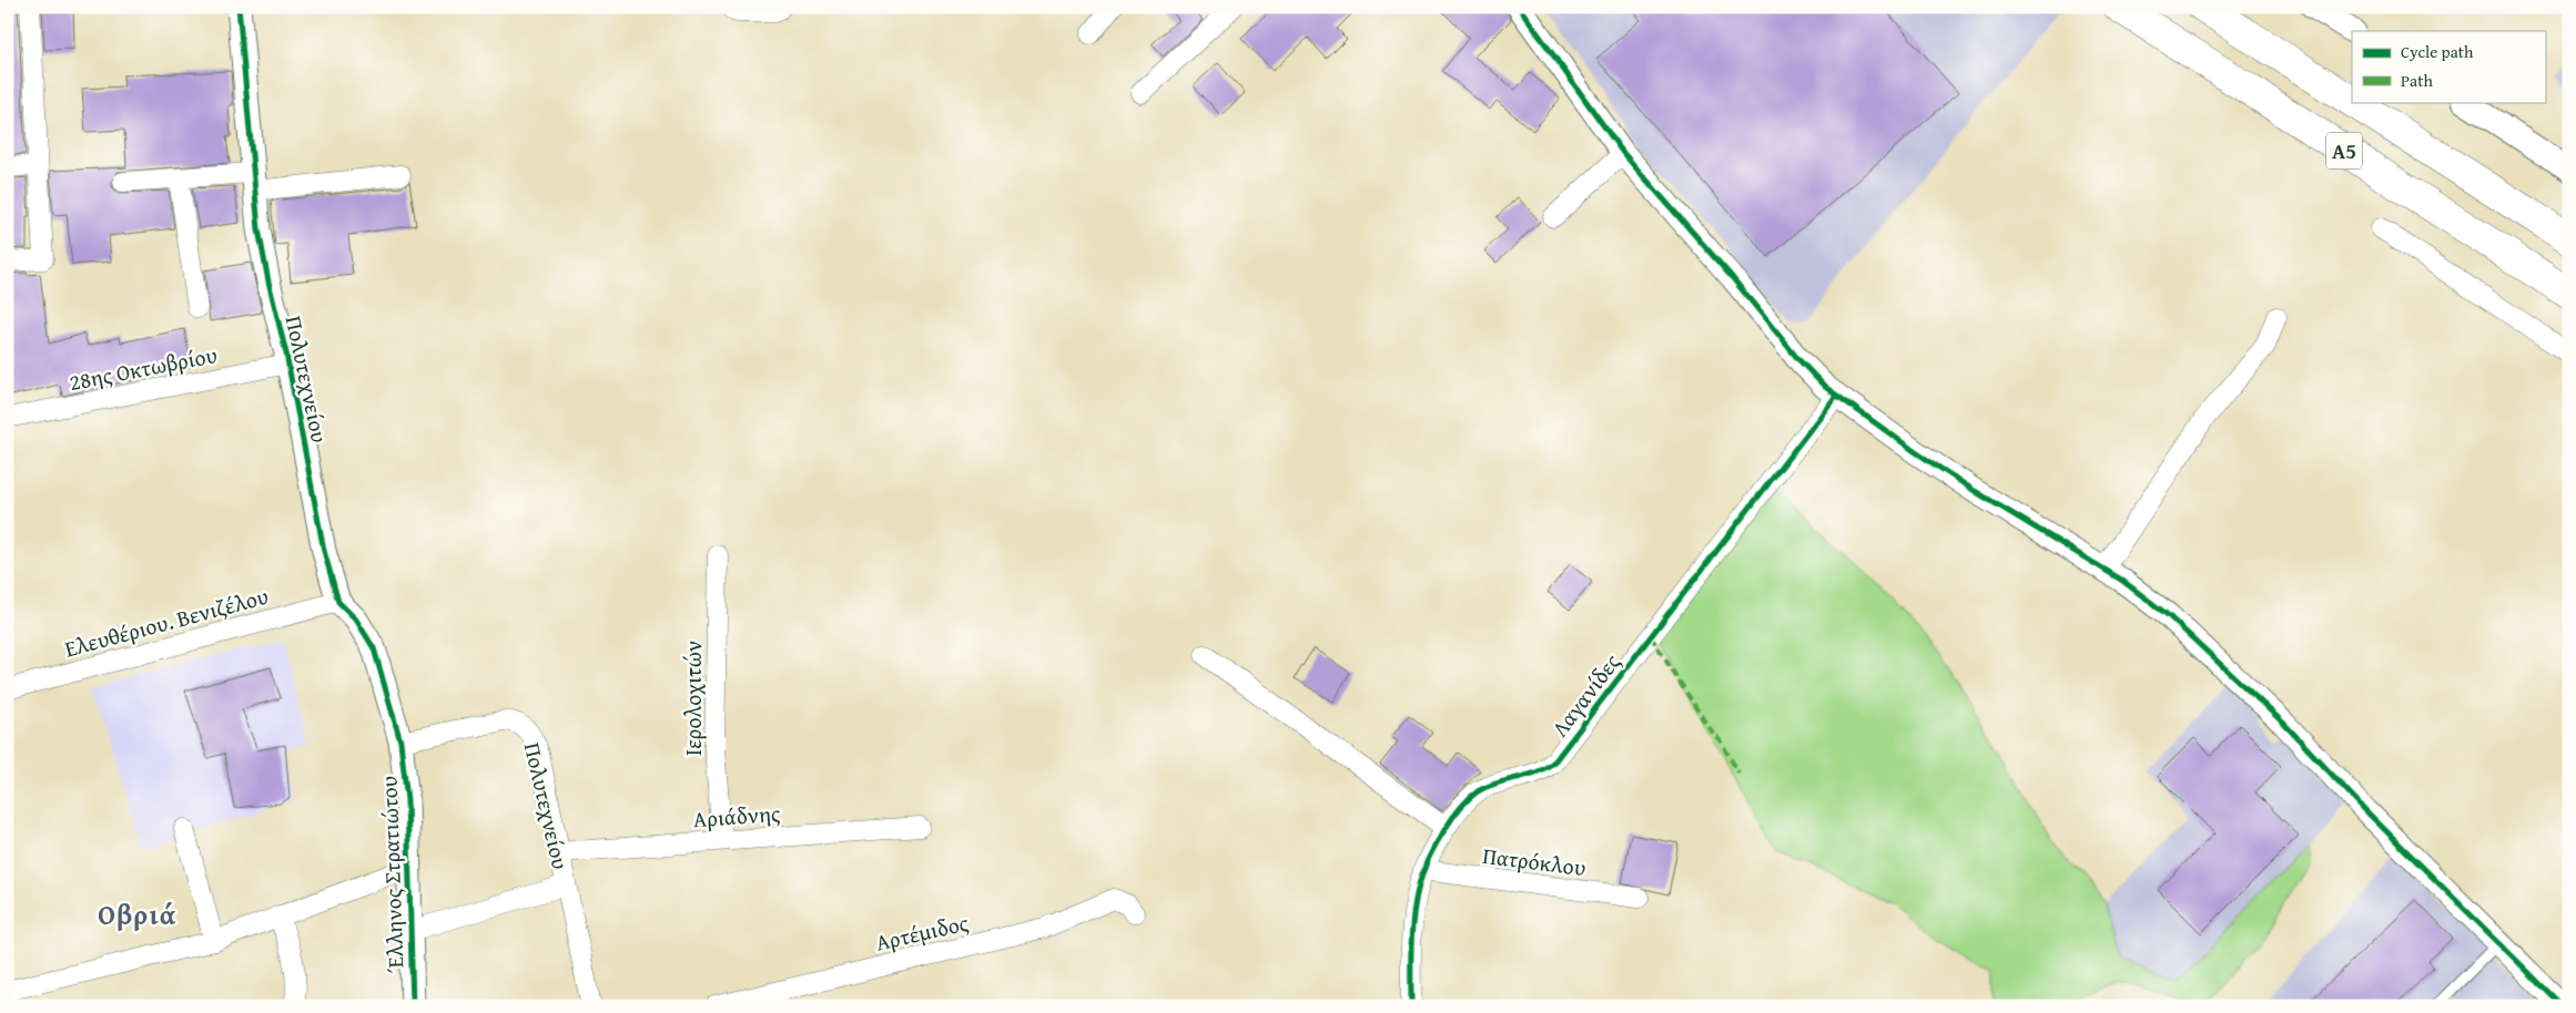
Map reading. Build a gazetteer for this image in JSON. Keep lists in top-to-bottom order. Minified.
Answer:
{"streets":{"main road":["Α5"],"street":["28ης Οκτωβρίου","Πολυτεχνείου","Ελευθέριου. Βενιζέλου","Λαγανίδες","Ιερολοχιτών","Αριάδνης","Πατρόκλου","Έλληνος Στρατιώτου","Αρτέμιδος"]},"crossings":[["28ης Οκτωβρίου","Πολυτεχνείου"],["Πολυτεχνείου","Ελευθέριου. Βενιζέλου"],["Πολυτεχνείου","Αριάδνης"],["Πολυτεχνείου","Έλληνος Στρατιώτου"],["Λαγανίδες","Πατρόκλου"],["Ιερολοχιτών","Αριάδνης"]],"districts":["Οβριά"],"legend":["Cycle path","Path"]}
